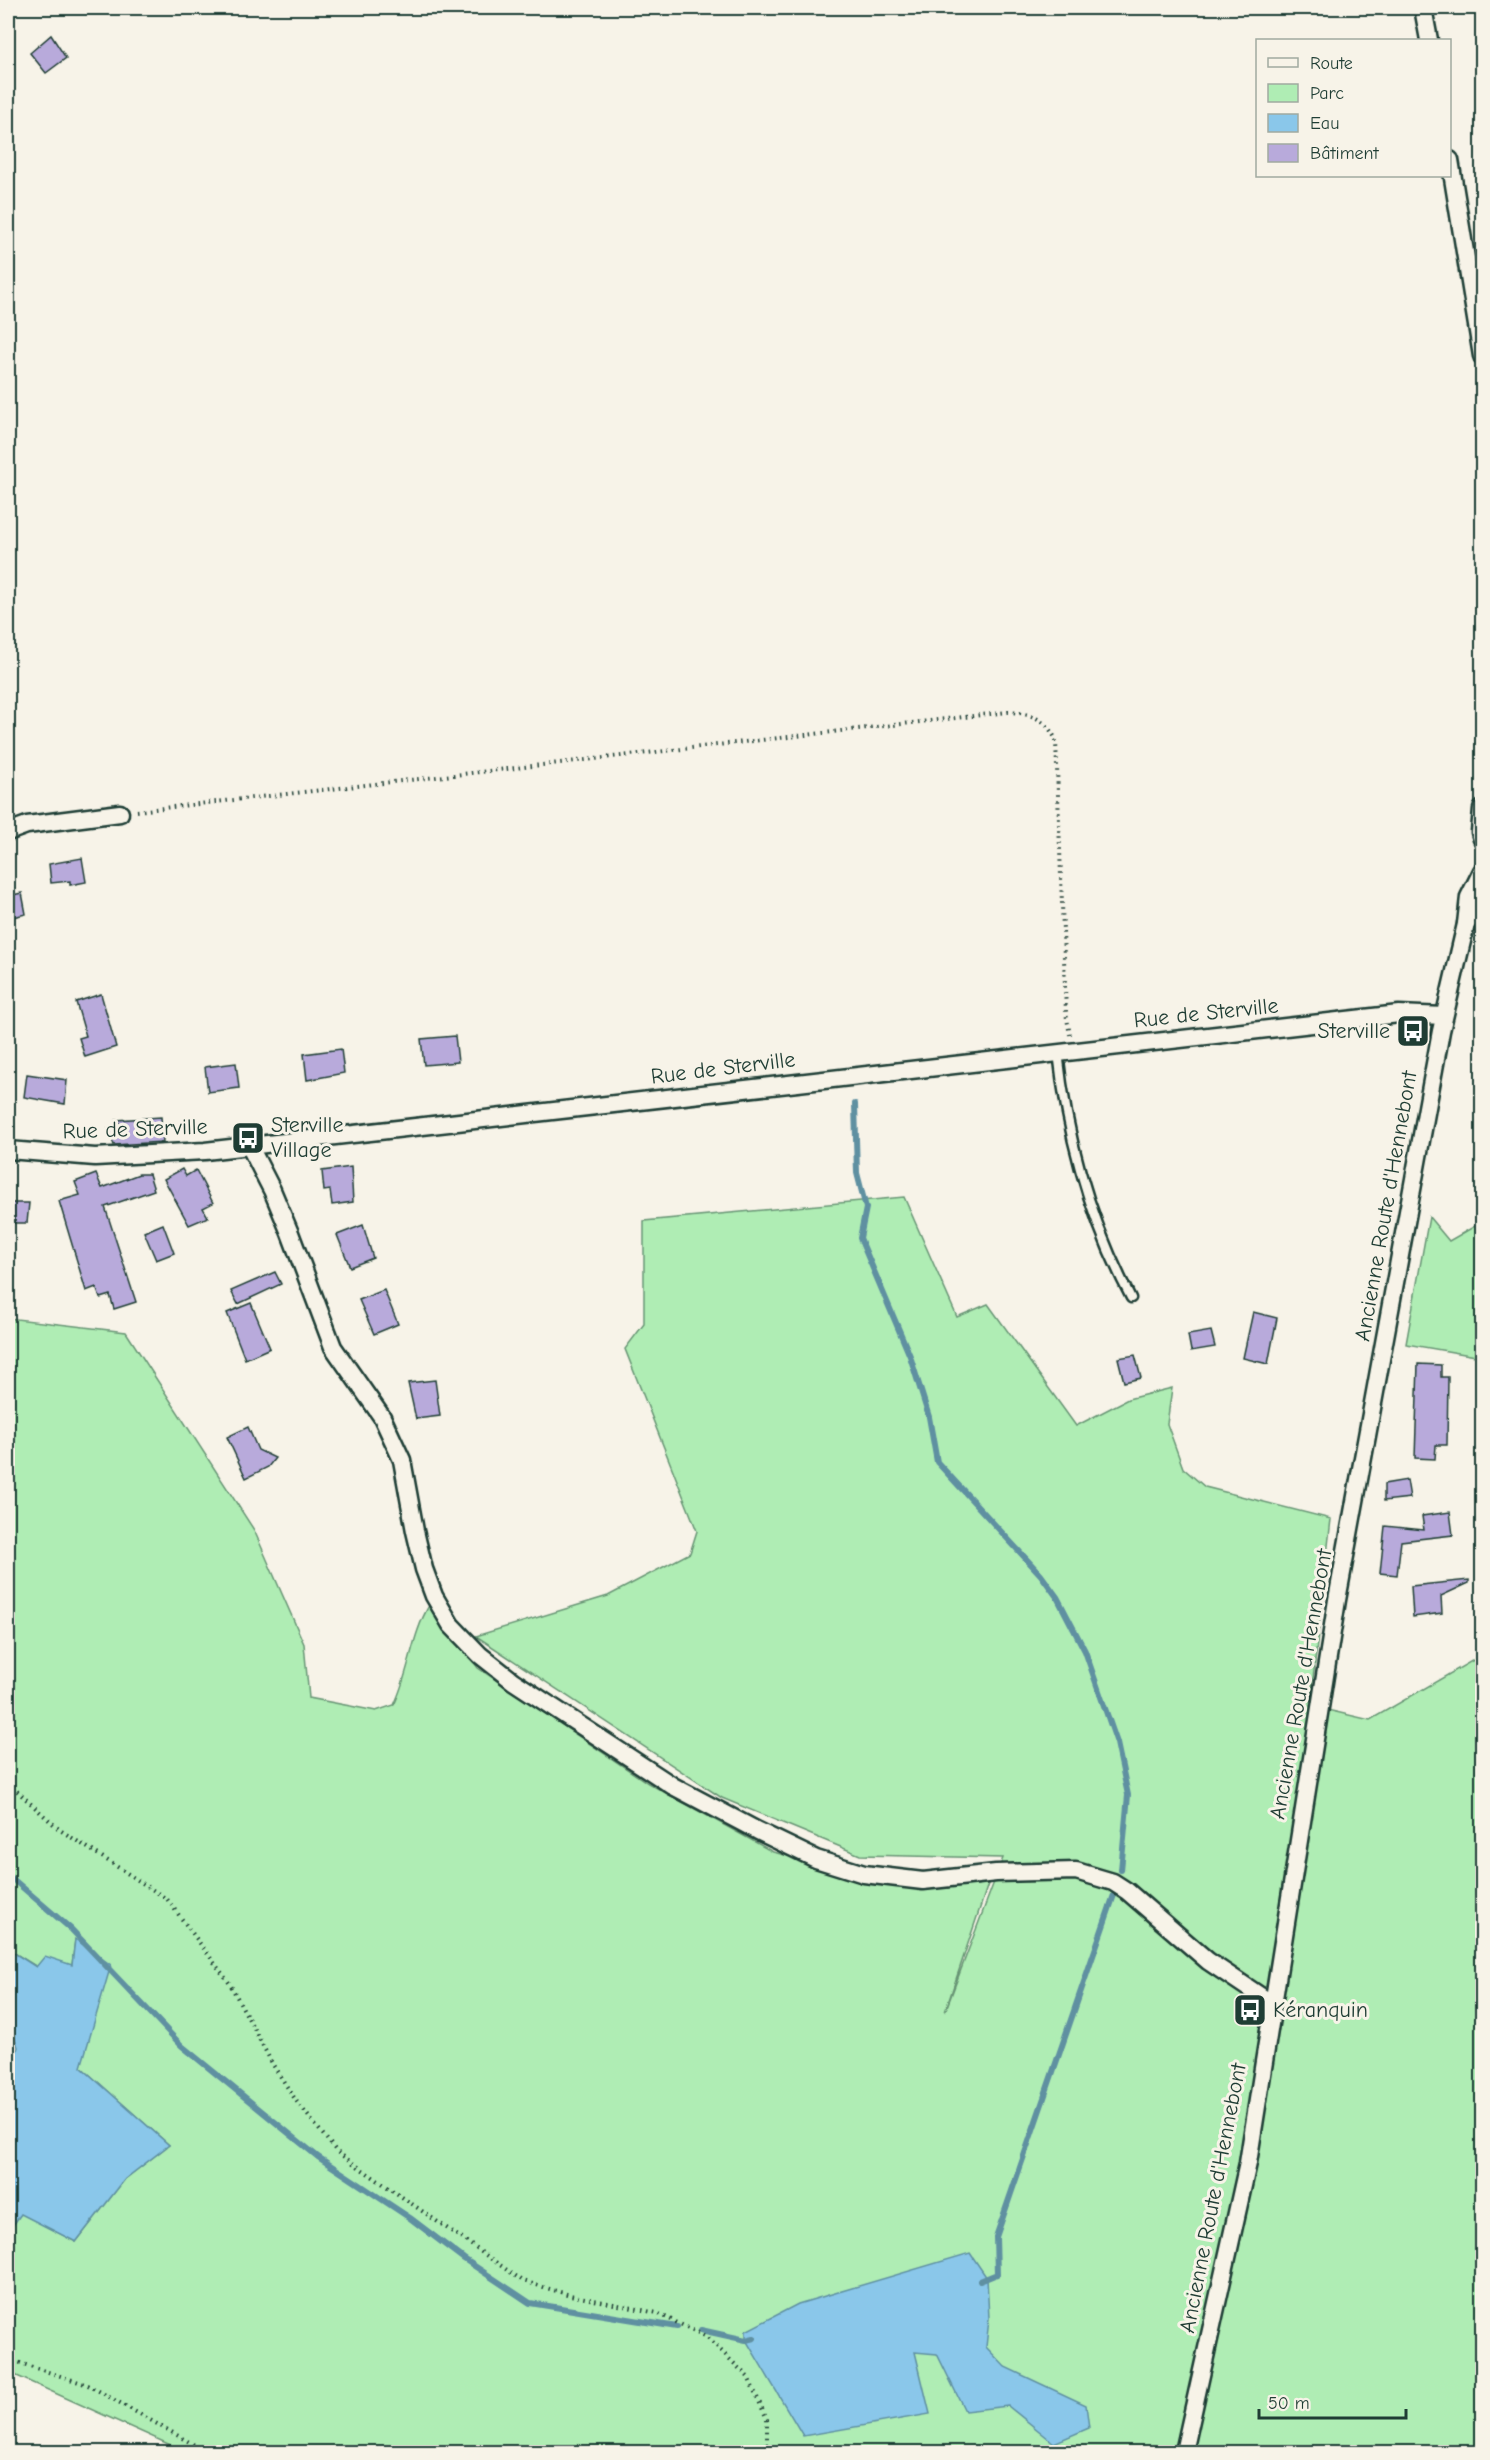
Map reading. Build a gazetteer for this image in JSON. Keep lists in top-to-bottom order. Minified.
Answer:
{"streets":{"street":["Rue de Sterville","Ancienne Route d'Hennebont"]},"crossings":[["Rue de Sterville","Ancienne Route d'Hennebont"]],"places":{"bus stop":["Sterville","Sterville Village","Kéranquin"]},"legend":["Route","Parc","Eau","Bâtiment"],"scale_bar":"50 m"}
